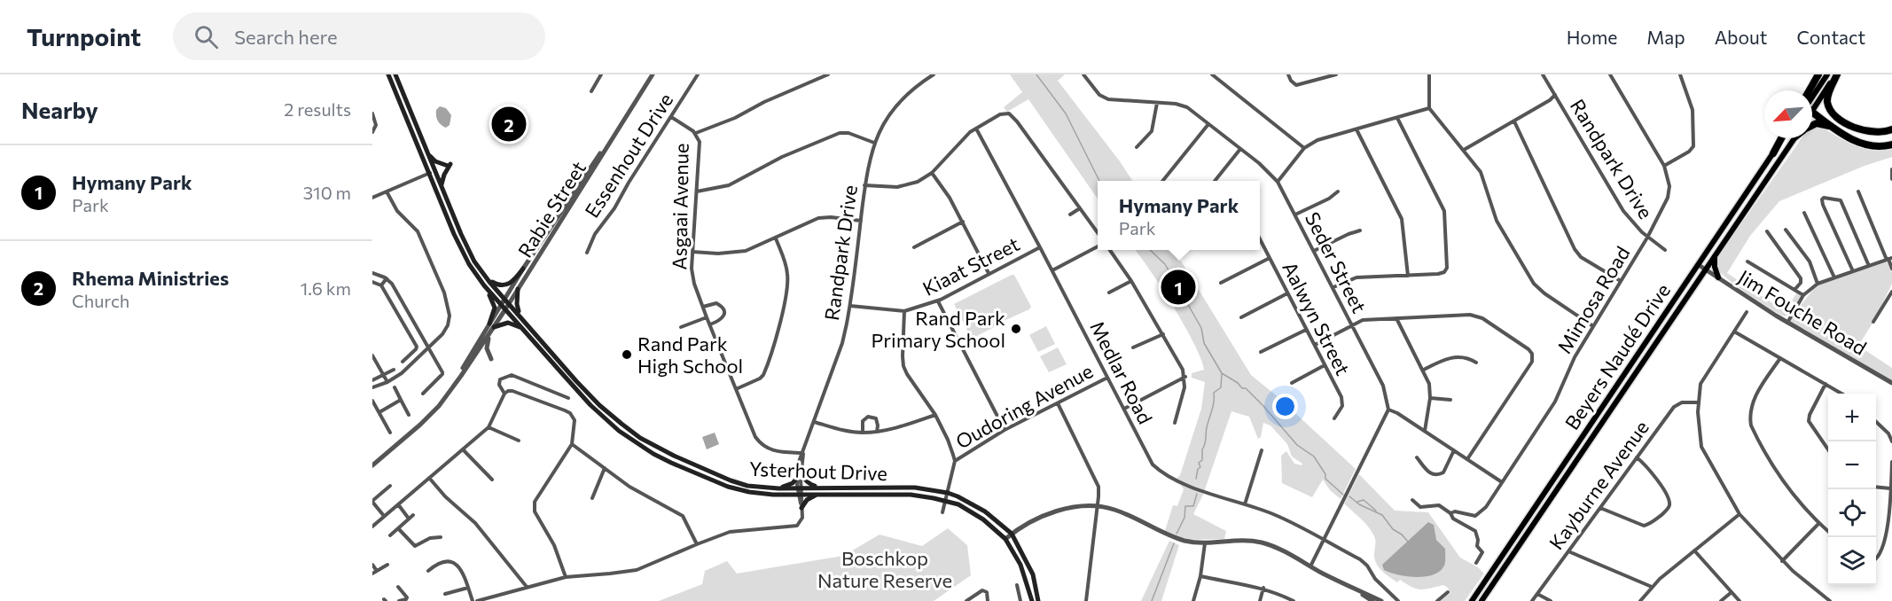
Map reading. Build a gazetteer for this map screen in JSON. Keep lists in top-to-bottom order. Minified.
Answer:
{"streets":{"main road":["Beyers Naudé Drive","Ysterhout Drive"],"street":["Essenhout Drive","Randpark Drive","Asgaai Avenue","Rabie Street","Seder Street","Kiaat Street","Mimosa Road","Jim Fouche Road","Aalwyn Street","Medlar Road","Oudoring Avenue","Kayburne Avenue"]},"crossings":[["Essenhout Drive","Asgaai Avenue"],["Randpark Drive","Asgaai Avenue"],["Randpark Drive","Kiaat Street"],["Randpark Drive","Mimosa Road"],["Randpark Drive","Ysterhout Drive"],["Rabie Street","Ysterhout Drive"],["Kiaat Street","Medlar Road"],["Jim Fouche Road","Beyers Naudé Drive"],["Medlar Road","Oudoring Avenue"]],"parks":["Boschkop Nature Reserve"],"places":["Rand Park Primary School","Rand Park High School"],"north":"bottom left","page":{"header":"Turnpoint","search":"Search here","nav":["Home","Map","About","Contact"],"heading":["Nearby","2 results"],"pins":["2","1"],"list":[{"mark":"1","name":"Hymany Park","note":"Park","value":"310 m"},{"mark":"2","name":"Rhema Ministries","note":"Church","value":"1.6 km"}],"popup":["Hymany Park","Park"],"map_buttons":["+","−"]}}
